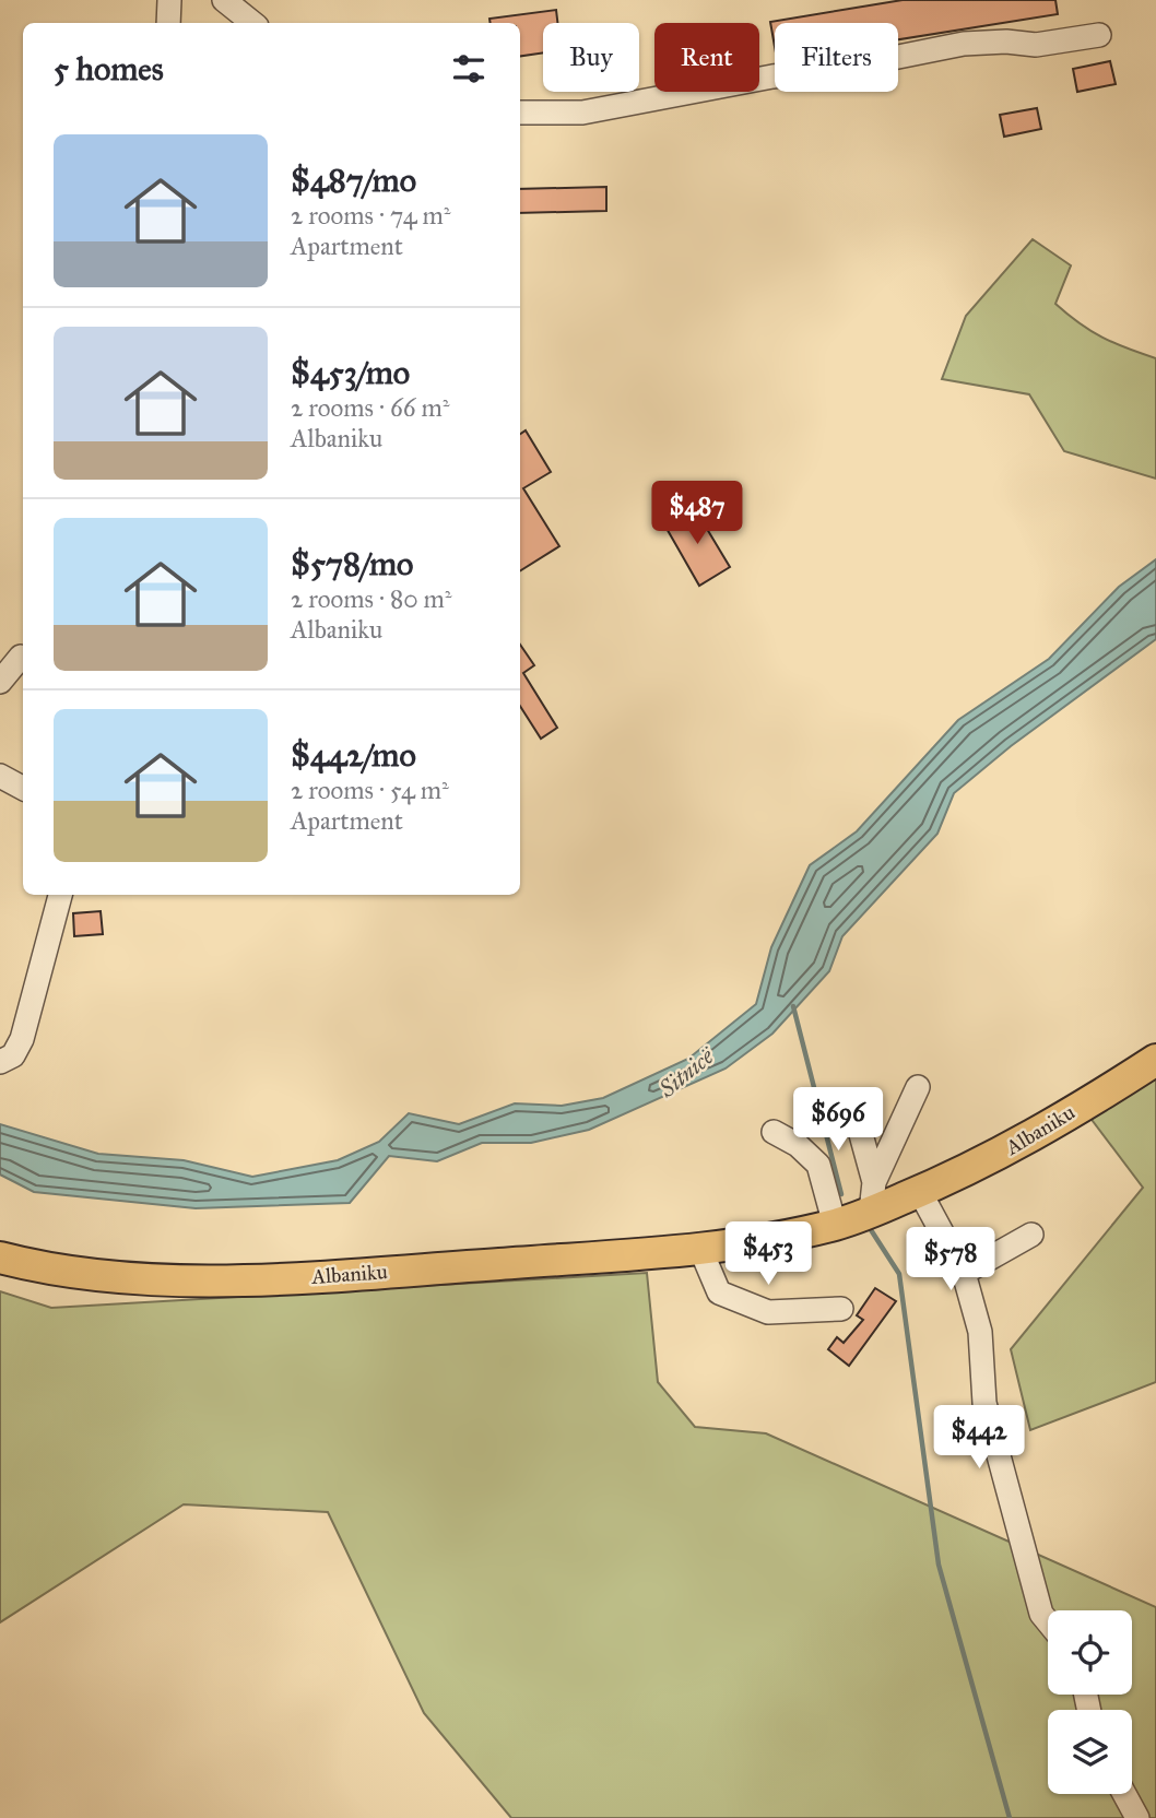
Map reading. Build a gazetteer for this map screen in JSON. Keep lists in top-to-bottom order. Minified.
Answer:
{"streets":{"main road":["Albaniku"]},"water":["Sitnicë"],"page":{"chip":["Buy","Rent","Filters"],"heading":"5 homes","list":[{"name":"$487/mo","note":"2 rooms · 74 m² · Apartment"},{"name":"$453/mo","note":"2 rooms · 66 m² · Albaniku"},{"name":"$578/mo","note":"2 rooms · 80 m² · Albaniku"},{"name":"$442/mo","note":"2 rooms · 54 m² · Apartment"}],"price":["$487","$696","$453","$578","$442"]}}
